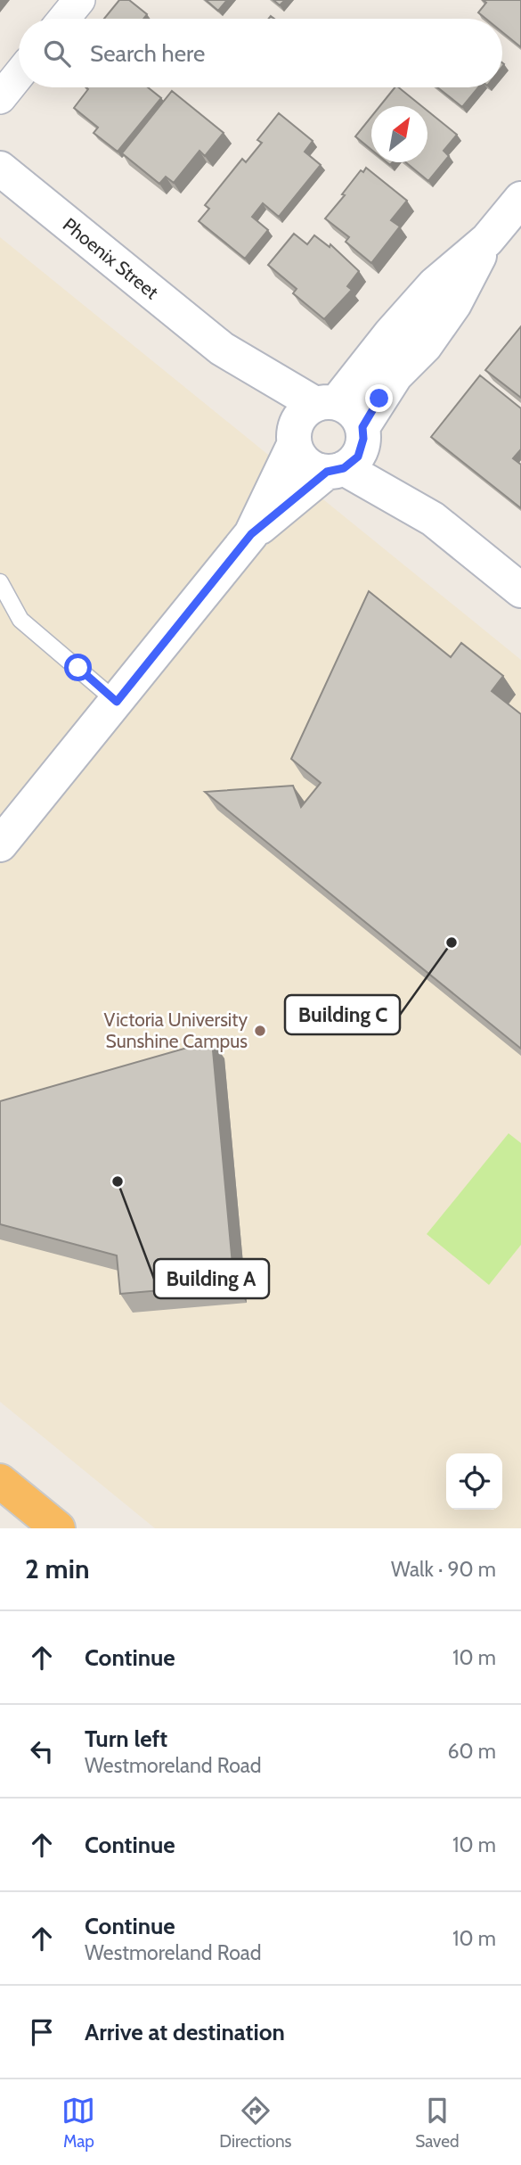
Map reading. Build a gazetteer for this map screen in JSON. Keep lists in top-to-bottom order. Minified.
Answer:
{"streets":{"street":["Phoenix Street"]},"places":["Building C","Victoria University Sunshine Campus","Building A"],"north":"top right","page":{"search":"Search here","heading":["2 min","Walk · 90 m"],"list":[["Continue","10 m"],["Turn left","Westmoreland Road","60 m"],["Continue","10 m"],["Continue","Westmoreland Road","10 m"],"Arrive at destination"],"nav":["Map","Directions","Saved"]}}
